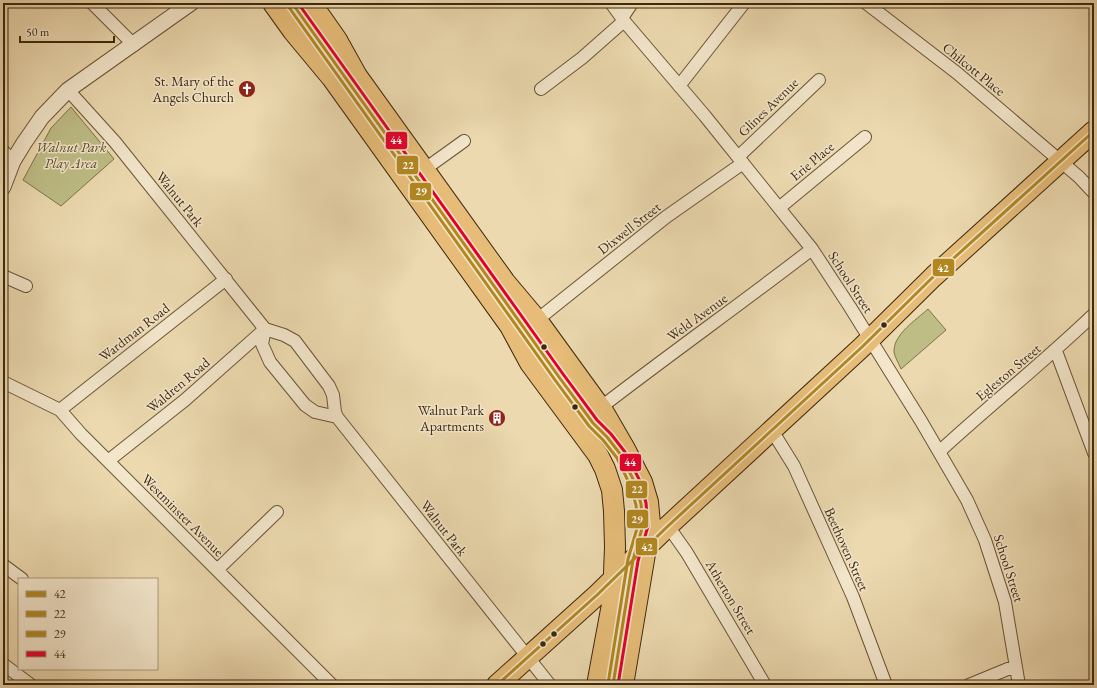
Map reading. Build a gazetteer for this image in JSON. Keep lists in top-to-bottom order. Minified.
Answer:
{"streets":{"street":["Chilcott Place","Glines Avenue","Erie Place","Walnut Park","Dixwell Street","School Street","Weld Avenue","Wardman Road","Egleston Street","Waldren Road","Westminster Avenue","Beethoven Street","Atherton Street"]},"crossings":[["Glines Avenue","Dixwell Street"],["Glines Avenue","School Street"],["Erie Place","School Street"],["Walnut Park","Wardman Road"],["Walnut Park","Waldren Road"],["Dixwell Street","School Street"],["School Street","Weld Avenue"],["School Street","Egleston Street"],["Wardman Road","Westminster Avenue"],["Waldren Road","Westminster Avenue"]],"parks":["Walnut Park Play Area"],"places":{"church":["St. Mary of the Angels Church"],"building":["Walnut Park Apartments"]},"lines":["transit line 22","transit line 44","transit line 29","transit line 42"],"legend":["42","22","29","44"],"scale_bar":"50 m"}
